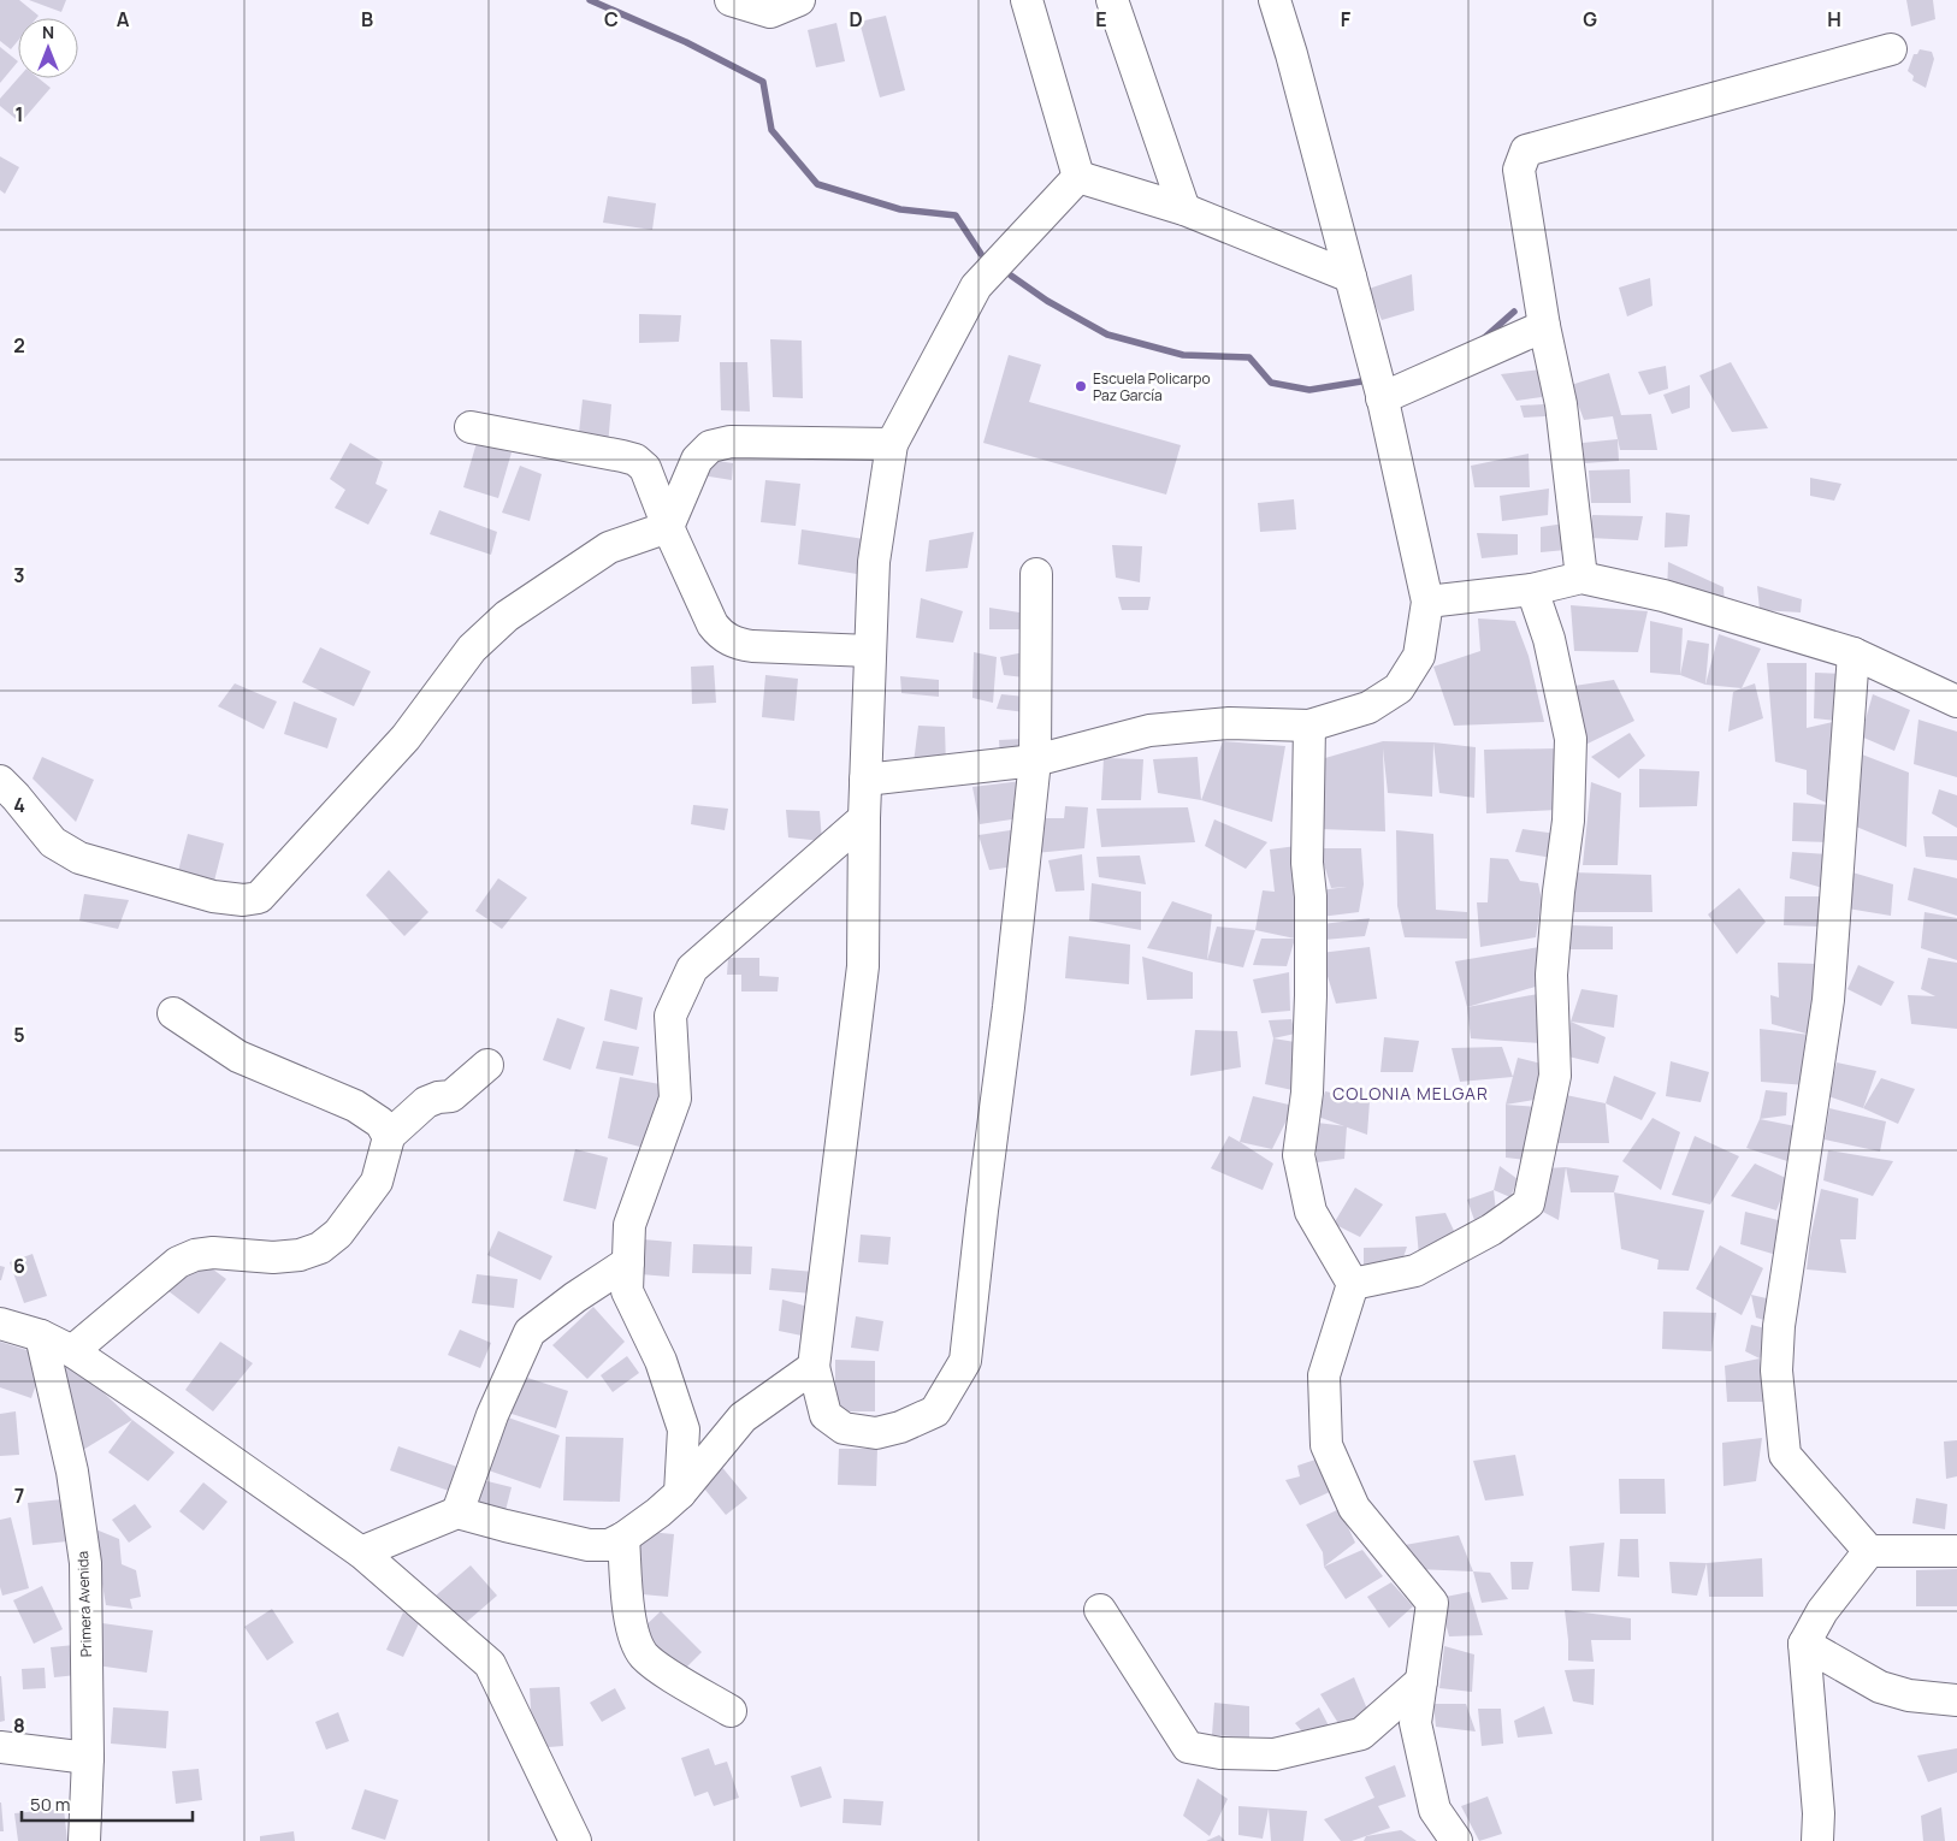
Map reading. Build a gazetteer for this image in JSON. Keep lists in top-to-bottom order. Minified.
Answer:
{"streets":{"street":["Primera Avenida"]},"districts":["COLONIA MELGAR"],"places":["Escuela Policarpo Paz García"],"scale_bar":"50 m","north":"top","grid":{"columns":["A","B","C","D","E","F","G","H"],"rows":["1","2","3","4","5","6","7","8"]}}
